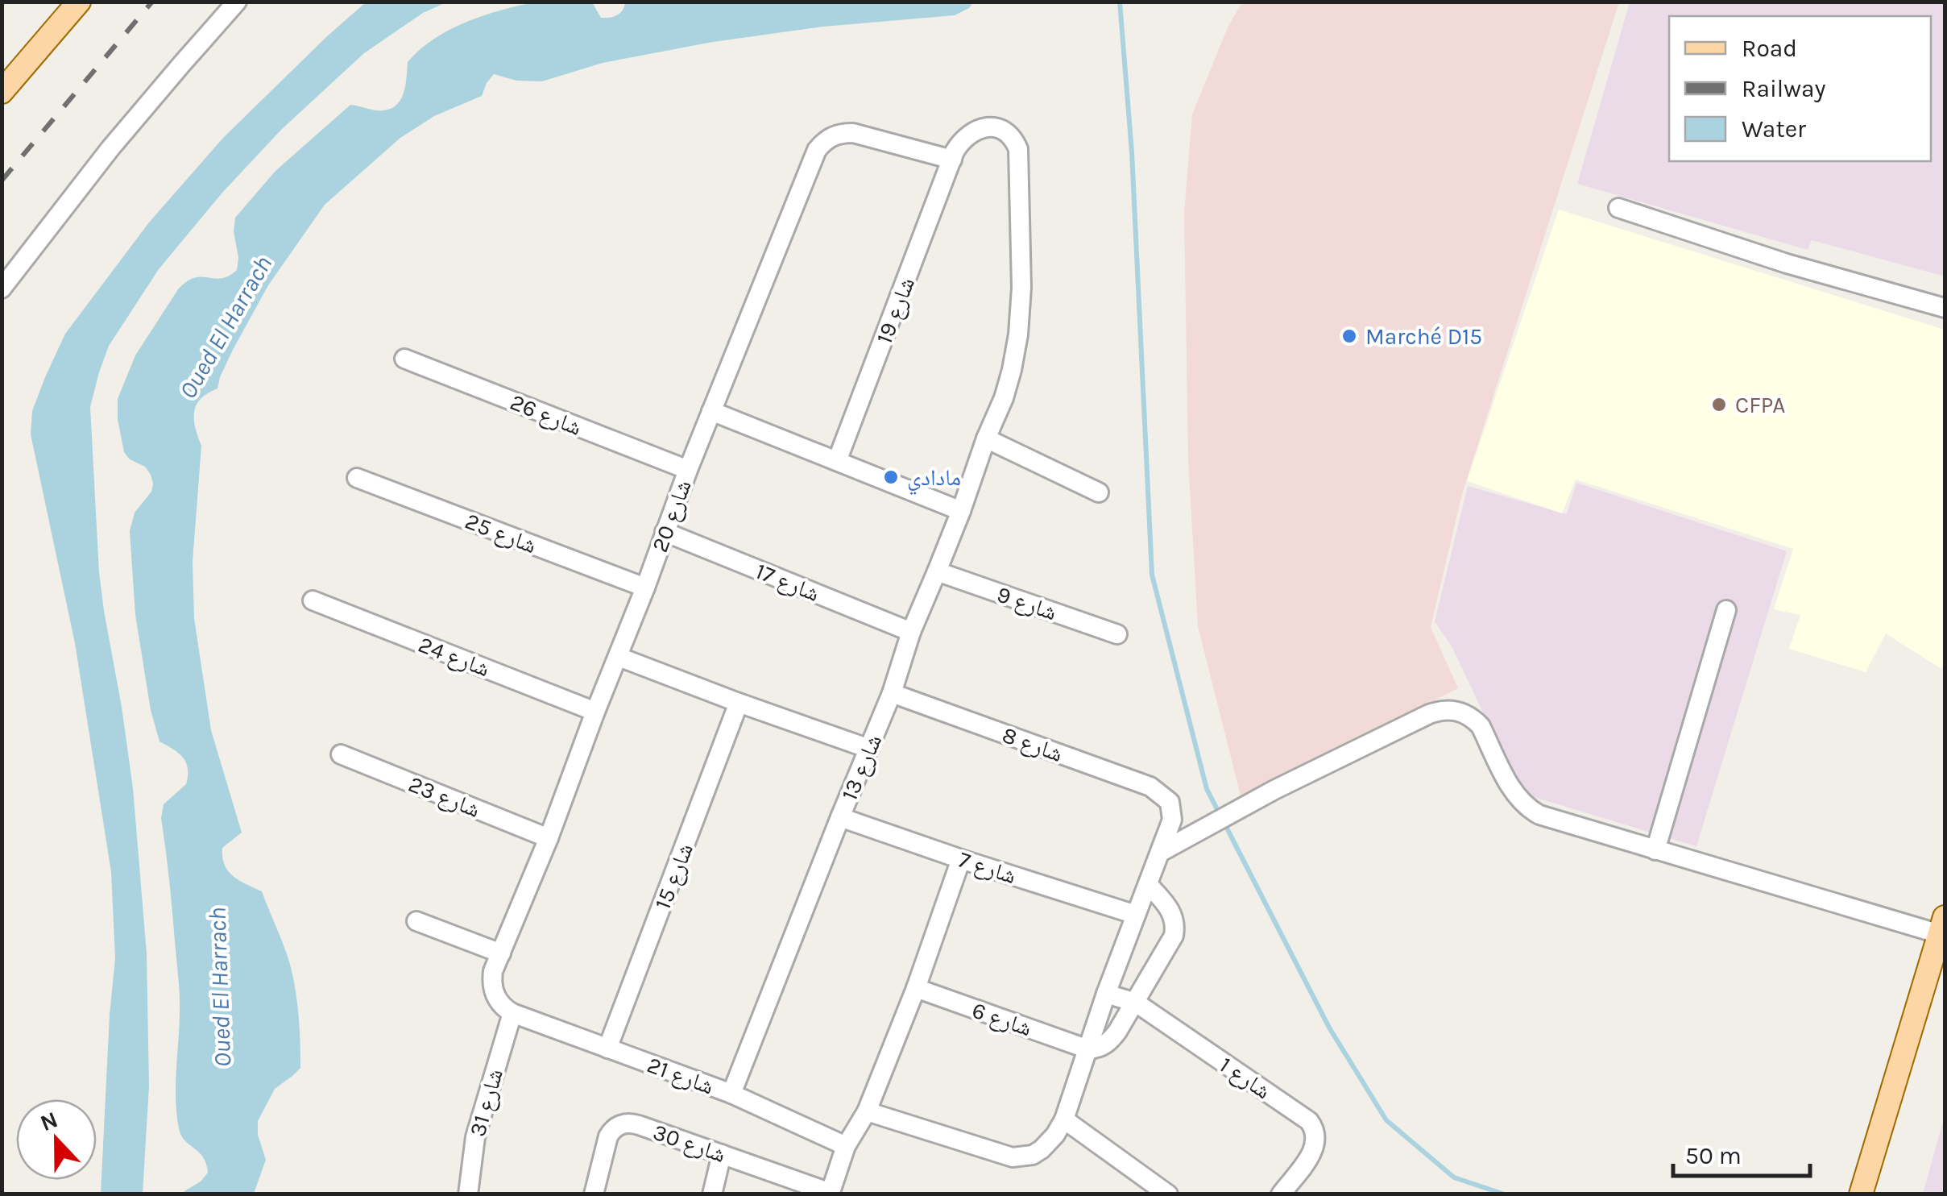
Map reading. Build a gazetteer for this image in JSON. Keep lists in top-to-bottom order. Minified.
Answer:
{"streets":{"street":["شارع 19","شارع 26","شارع 20","شارع 25","شارع 17","شارع 9","شارع 24","شارع 8","شارع 13","شارع 23","شارع 7","شارع 15","شارع 6","شارع 21","شارع 1","شارع 31","شارع 30"]},"crossings":[["شارع 19","شارع 20"],["شارع 19","شارع 13"],["شارع 26","شارع 20"],["شارع 20","شارع 25"],["شارع 20","شارع 17"],["شارع 20","شارع 24"],["شارع 20","شارع 13"],["شارع 20","شارع 23"],["شارع 20","شارع 21"],["شارع 20","شارع 31"],["شارع 17","شارع 13"],["شارع 9","شارع 13"],["شارع 8","شارع 13"],["شارع 13","شارع 7"],["شارع 13","شارع 21"],["شارع 15","شارع 21"],["شارع 21","شارع 31"]],"water":["Oued El Harrach"],"places":["Marché D15","CFPA","مادادي"],"legend":["Road","Railway","Water"],"scale_bar":"50 m","north":"top"}
